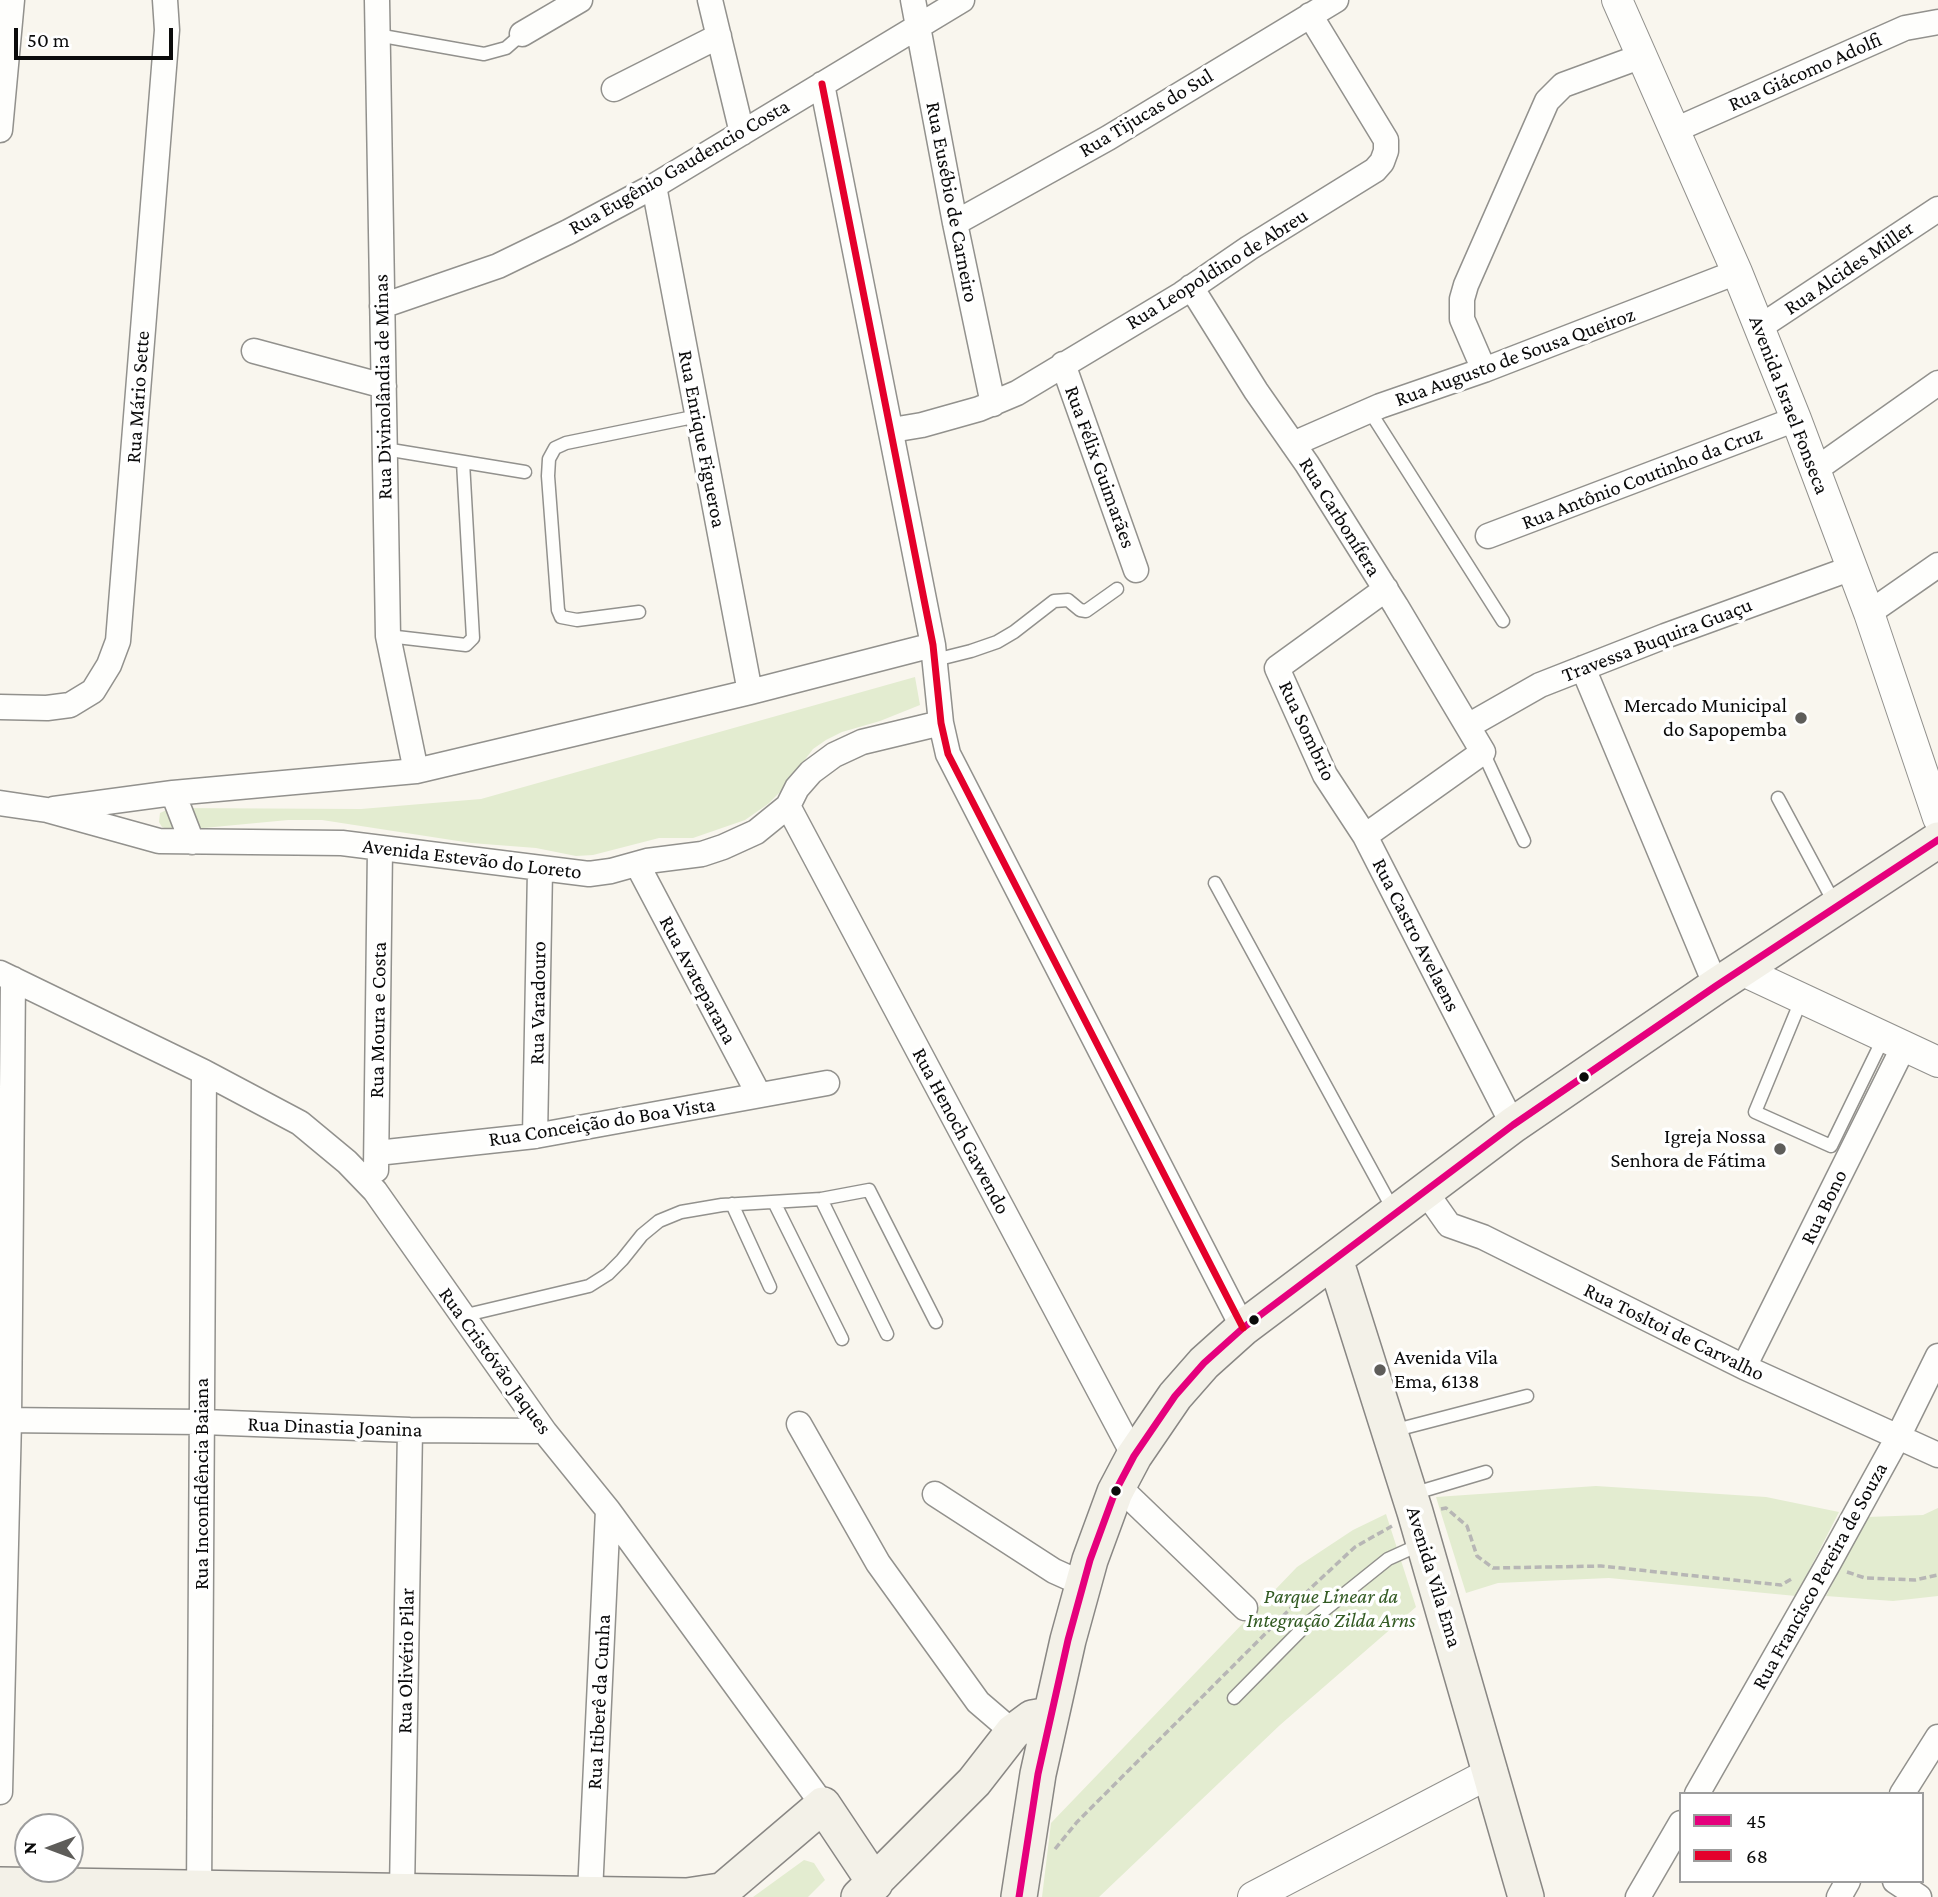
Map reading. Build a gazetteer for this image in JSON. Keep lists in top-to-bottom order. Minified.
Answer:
{"streets":{"main road":["Rua Cristóvão Jaques","Avenida Vila Ema"],"street":["Rua Giácomo Adolfi","Rua Tijucas do Sul","Rua Eugênio Gaudencio Costa","Rua Eusébio de Carneiro","Rua Alcides Miller","Rua Leopoldino de Abreu","Rua Augusto de Sousa Queiroz","Rua Divinolândia de Minas","Rua Mário Sette","Avenida Israel Fonseca","Rua Enrique Figueroa","Rua Félix Guimarães","Rua Antônio Coutinho da Cruz","Rua Carbonífera","Travessa Buquira Guaçu","Rua Sombrio","Avenida Estevão do Loreto","Rua Castro Avelaens","Rua Avateparana","Rua Varadouro","Rua Moura e Costa","Rua Conceição do Boa Vista","Rua Henoch Gawendo","Rua Bono","Rua Tosltoi de Carvalho","Rua Dinastia Joanina","Rua Inconfidência Baiana","Rua Francisco Pereira de Souza","Rua Olivério Pilar","Rua Itiberê da Cunha"]},"crossings":[["Rua Giácomo Adolfi","Avenida Israel Fonseca"],["Rua Tijucas do Sul","Rua Eusébio de Carneiro"],["Rua Tijucas do Sul","Rua Leopoldino de Abreu"],["Rua Eugênio Gaudencio Costa","Rua Eusébio de Carneiro"],["Rua Eugênio Gaudencio Costa","Rua Divinolândia de Minas"],["Rua Eugênio Gaudencio Costa","Rua Enrique Figueroa"],["Rua Eusébio de Carneiro","Rua Leopoldino de Abreu"],["Rua Alcides Miller","Avenida Israel Fonseca"],["Rua Leopoldino de Abreu","Rua Félix Guimarães"],["Rua Leopoldino de Abreu","Rua Carbonífera"],["Rua Augusto de Sousa Queiroz","Avenida Israel Fonseca"],["Rua Augusto de Sousa Queiroz","Rua Carbonífera"],["Rua Divinolândia de Minas","Avenida Estevão do Loreto"],["Avenida Israel Fonseca","Rua Antônio Coutinho da Cruz"],["Avenida Israel Fonseca","Travessa Buquira Guaçu"],["Rua Enrique Figueroa","Avenida Estevão do Loreto"],["Rua Carbonífera","Travessa Buquira Guaçu"],["Rua Carbonífera","Rua Sombrio"],["Rua Carbonífera","Rua Castro Avelaens"],["Rua Sombrio","Rua Castro Avelaens"],["Avenida Estevão do Loreto","Rua Avateparana"],["Avenida Estevão do Loreto","Rua Varadouro"],["Avenida Estevão do Loreto","Rua Moura e Costa"],["Avenida Estevão do Loreto","Rua Henoch Gawendo"],["Rua Avateparana","Rua Conceição do Boa Vista"],["Rua Varadouro","Rua Conceição do Boa Vista"],["Rua Moura e Costa","Rua Conceição do Boa Vista"],["Rua Moura e Costa","Rua Cristóvão Jaques"],["Rua Bono","Rua Tosltoi de Carvalho"],["Rua Tosltoi de Carvalho","Rua Francisco Pereira de Souza"],["Rua Cristóvão Jaques","Rua Dinastia Joanina"],["Rua Cristóvão Jaques","Rua Inconfidência Baiana"],["Rua Cristóvão Jaques","Rua Itiberê da Cunha"],["Rua Dinastia Joanina","Rua Inconfidência Baiana"],["Rua Dinastia Joanina","Rua Olivério Pilar"]],"parks":["Parque Linear da Integração Zilda Arns"],"places":["Mercado Municipal do Sapopemba","Igreja Nossa Senhora de Fátima","Avenida Vila Ema, 6138"],"lines":["transit line 68","transit line 45"],"legend":["45","68"],"scale_bar":"50 m","north":"left"}
